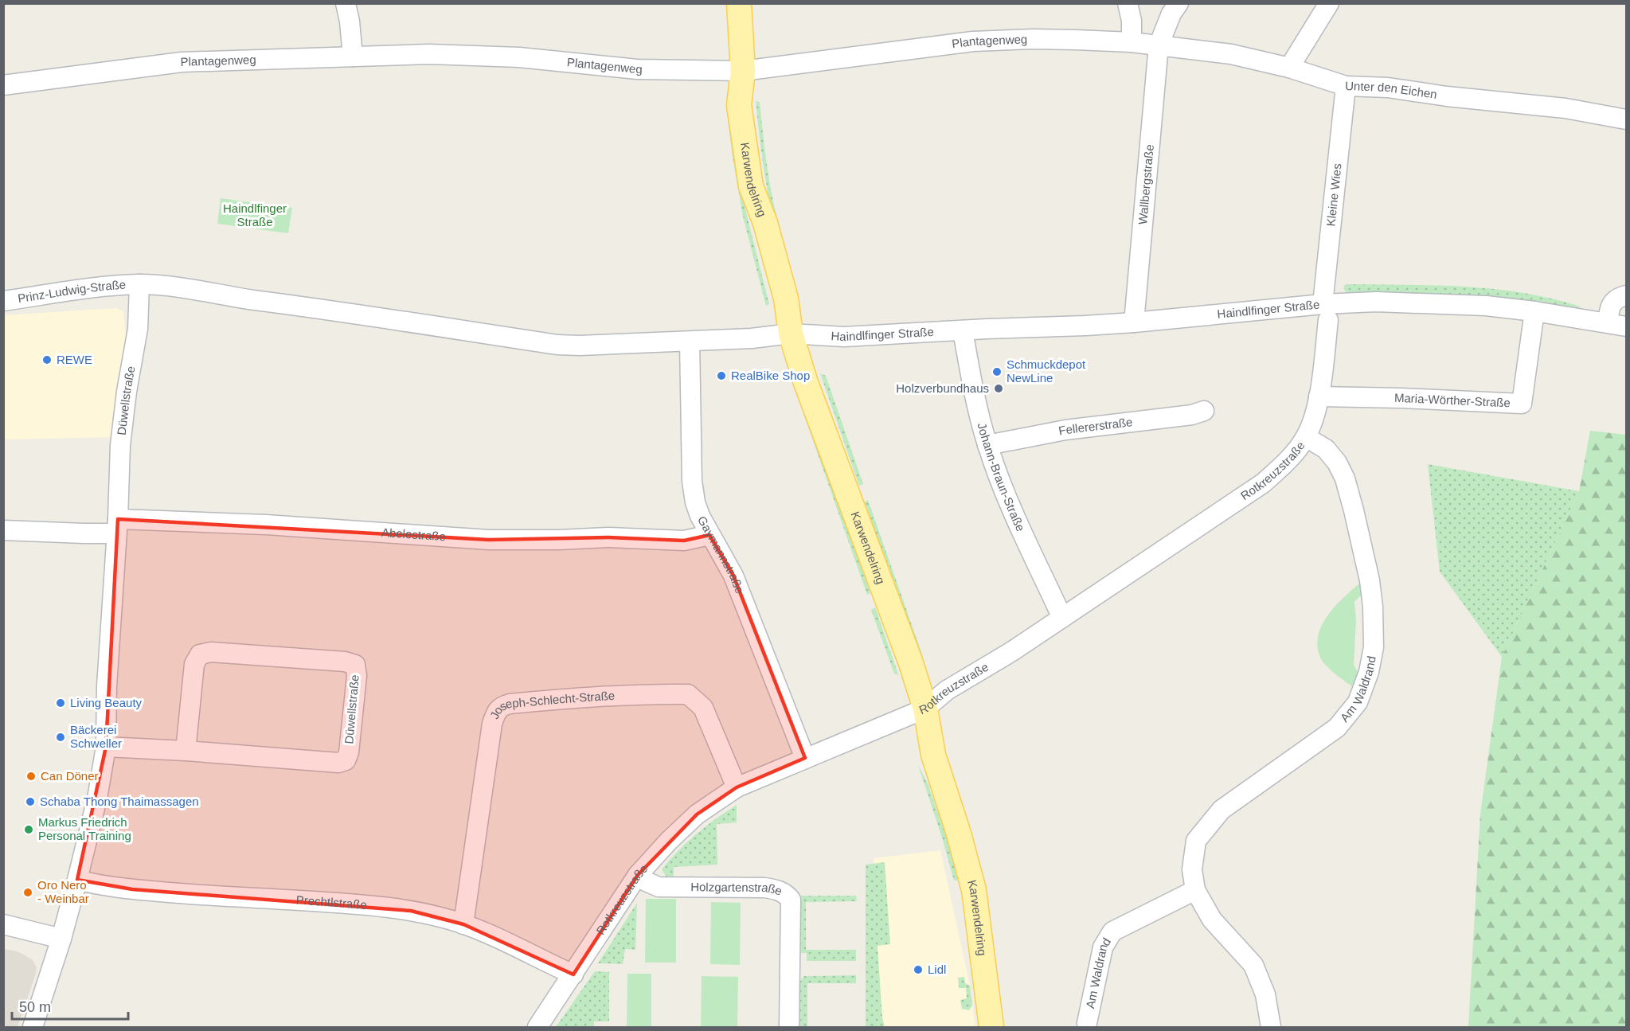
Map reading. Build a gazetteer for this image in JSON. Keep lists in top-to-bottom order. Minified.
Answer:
{"streets":{"main road":["Karwendelring"],"street":["Plantagenweg","Unter den Eichen","Wallbergstraße","Kleine Wies","Prinz-Ludwig-Straße","Haindlfinger Straße","Maria-Wörther-Straße","Düwellstraße","Fellererstraße","Rotkreuzstraße","Johann-Braun-Straße","Abelestraße","Gaymannstraße","Am Waldrand","Joseph-Schlecht-Straße","Holzgartenstraße","Prechtlstraße"]},"crossings":[["Plantagenweg","Unter den Eichen"],["Plantagenweg","Karwendelring"],["Plantagenweg","Wallbergstraße"],["Unter den Eichen","Wallbergstraße"],["Unter den Eichen","Kleine Wies"],["Karwendelring","Haindlfinger Straße"],["Karwendelring","Rotkreuzstraße"],["Wallbergstraße","Haindlfinger Straße"],["Kleine Wies","Haindlfinger Straße"],["Kleine Wies","Rotkreuzstraße"],["Prinz-Ludwig-Straße","Haindlfinger Straße"],["Prinz-Ludwig-Straße","Düwellstraße"],["Haindlfinger Straße","Maria-Wörther-Straße"],["Haindlfinger Straße","Düwellstraße"],["Haindlfinger Straße","Rotkreuzstraße"],["Haindlfinger Straße","Johann-Braun-Straße"],["Haindlfinger Straße","Gaymannstraße"],["Maria-Wörther-Straße","Rotkreuzstraße"],["Düwellstraße","Abelestraße"],["Düwellstraße","Prechtlstraße"],["Fellererstraße","Johann-Braun-Straße"],["Rotkreuzstraße","Johann-Braun-Straße"],["Rotkreuzstraße","Gaymannstraße"],["Rotkreuzstraße","Am Waldrand"],["Rotkreuzstraße","Joseph-Schlecht-Straße"],["Rotkreuzstraße","Holzgartenstraße"],["Rotkreuzstraße","Prechtlstraße"],["Abelestraße","Gaymannstraße"],["Joseph-Schlecht-Straße","Prechtlstraße"]],"parks":["Haindlfinger Straße"],"places":["REWE","Schmuckdepot NewLine","RealBike Shop","Holzverbundhaus","Living Beauty","Bäckerei Schweller","Can Döner","Schaba Thong Thaimassagen","Markus Friedrich Personal Training","Oro Nero - Weinbar","Lidl"],"scale_bar":"50 m"}
